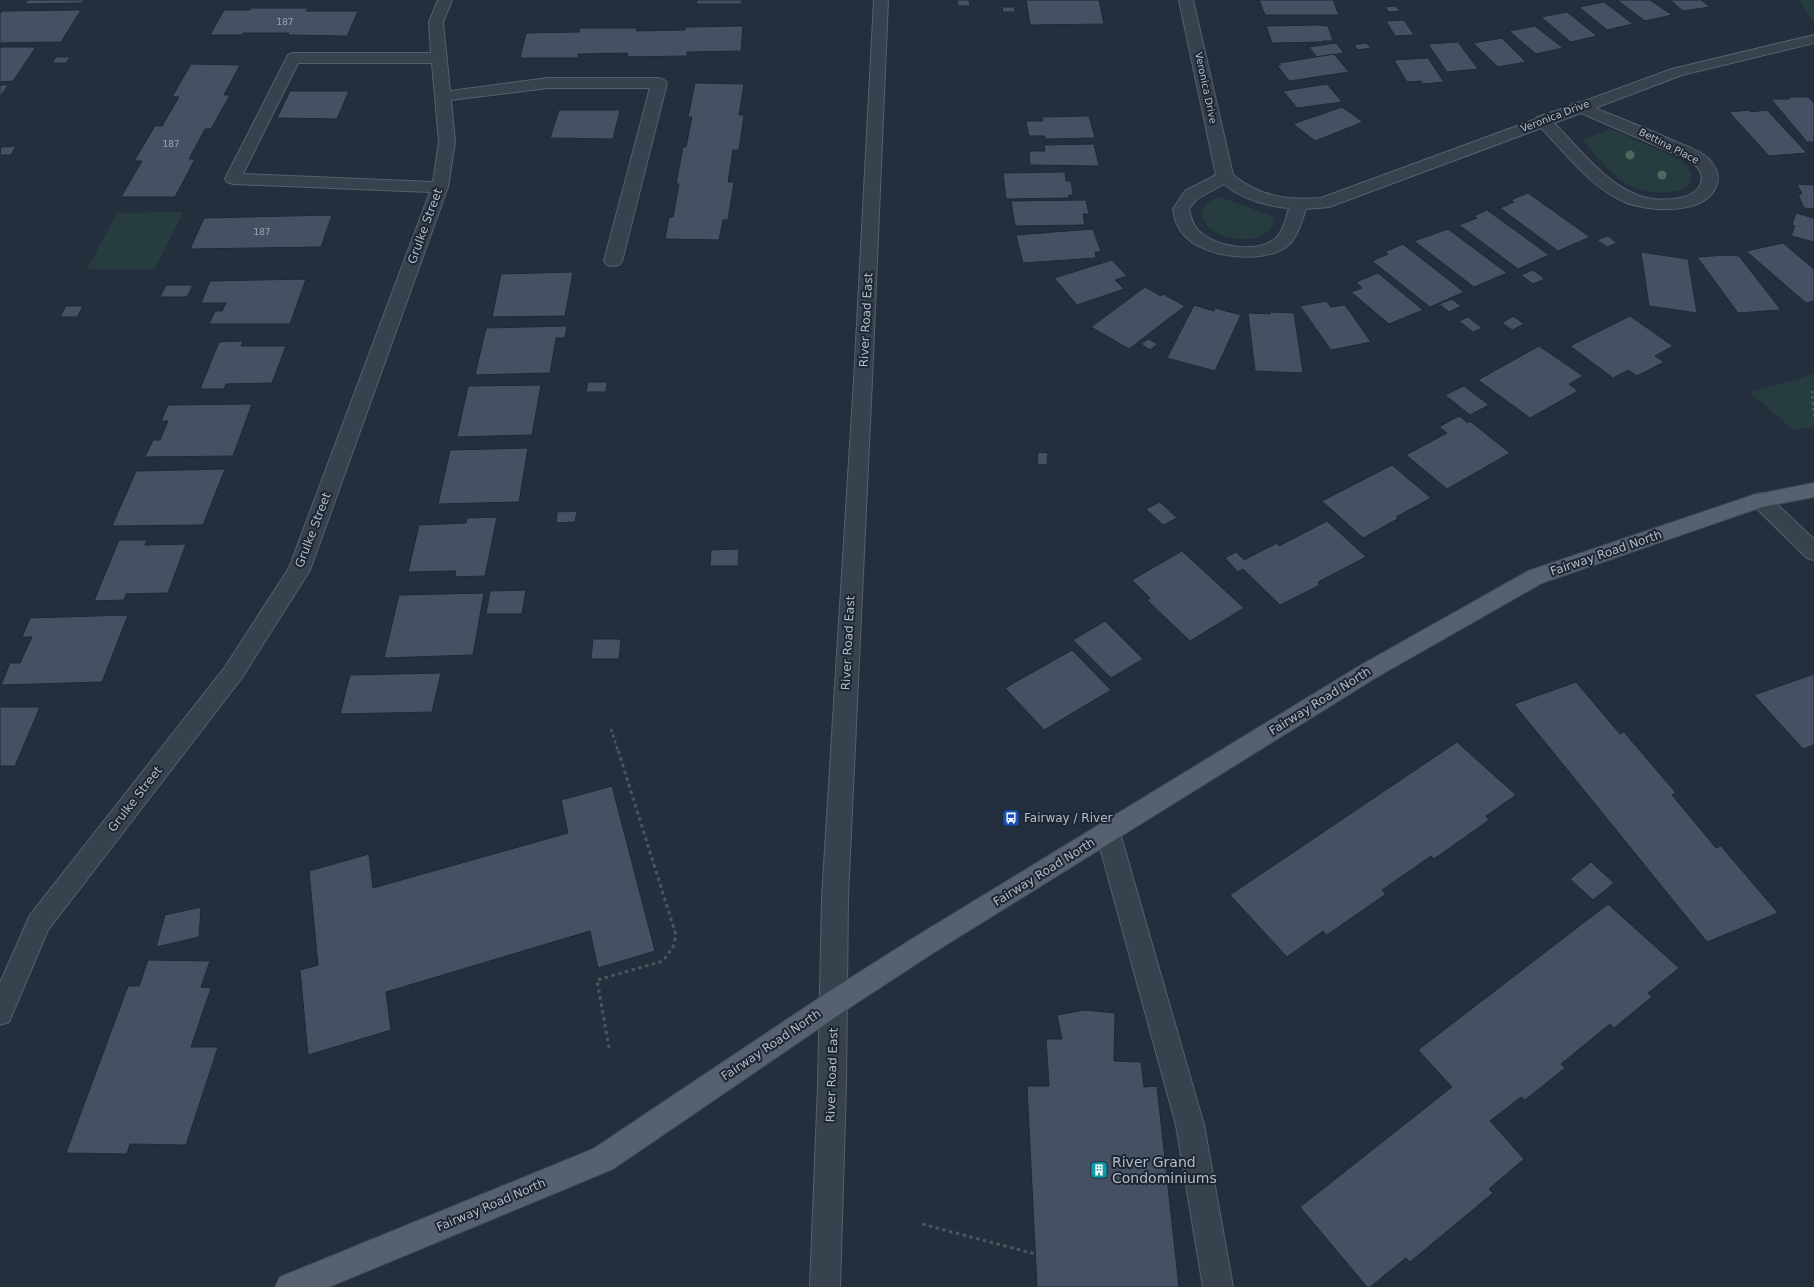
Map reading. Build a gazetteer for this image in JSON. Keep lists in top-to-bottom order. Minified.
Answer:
{"streets":{"main road":["Fairway Road North"],"street":["Veronica Drive","Bettina Place","Grulke Street","River Road East"]},"crossings":[["Veronica Drive","Bettina Place"],["River Road East","Fairway Road North"]],"places":{"bus stop":["Fairway / River"],"building":["River Grand Condominiums"]},"house_numbers":["187","187","187"]}
